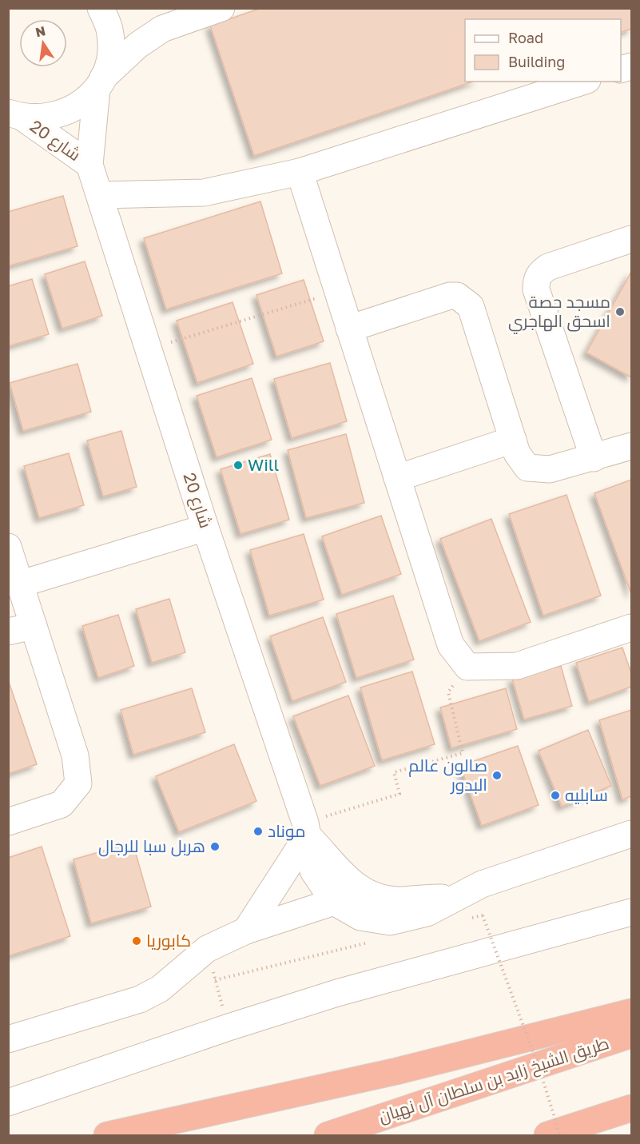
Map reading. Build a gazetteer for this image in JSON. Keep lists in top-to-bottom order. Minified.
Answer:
{"streets":{"highway":["طريق الشيخ زايد بن سلطان آل نهيان"],"street":["شارع 20"]},"places":["مسجد حصة اسحق الهاجري","Will","صالون عالم البدور","سابليه","موناد","هربل سبا للرجال","كابوريا"],"legend":["Road","Building"],"north":"top"}
